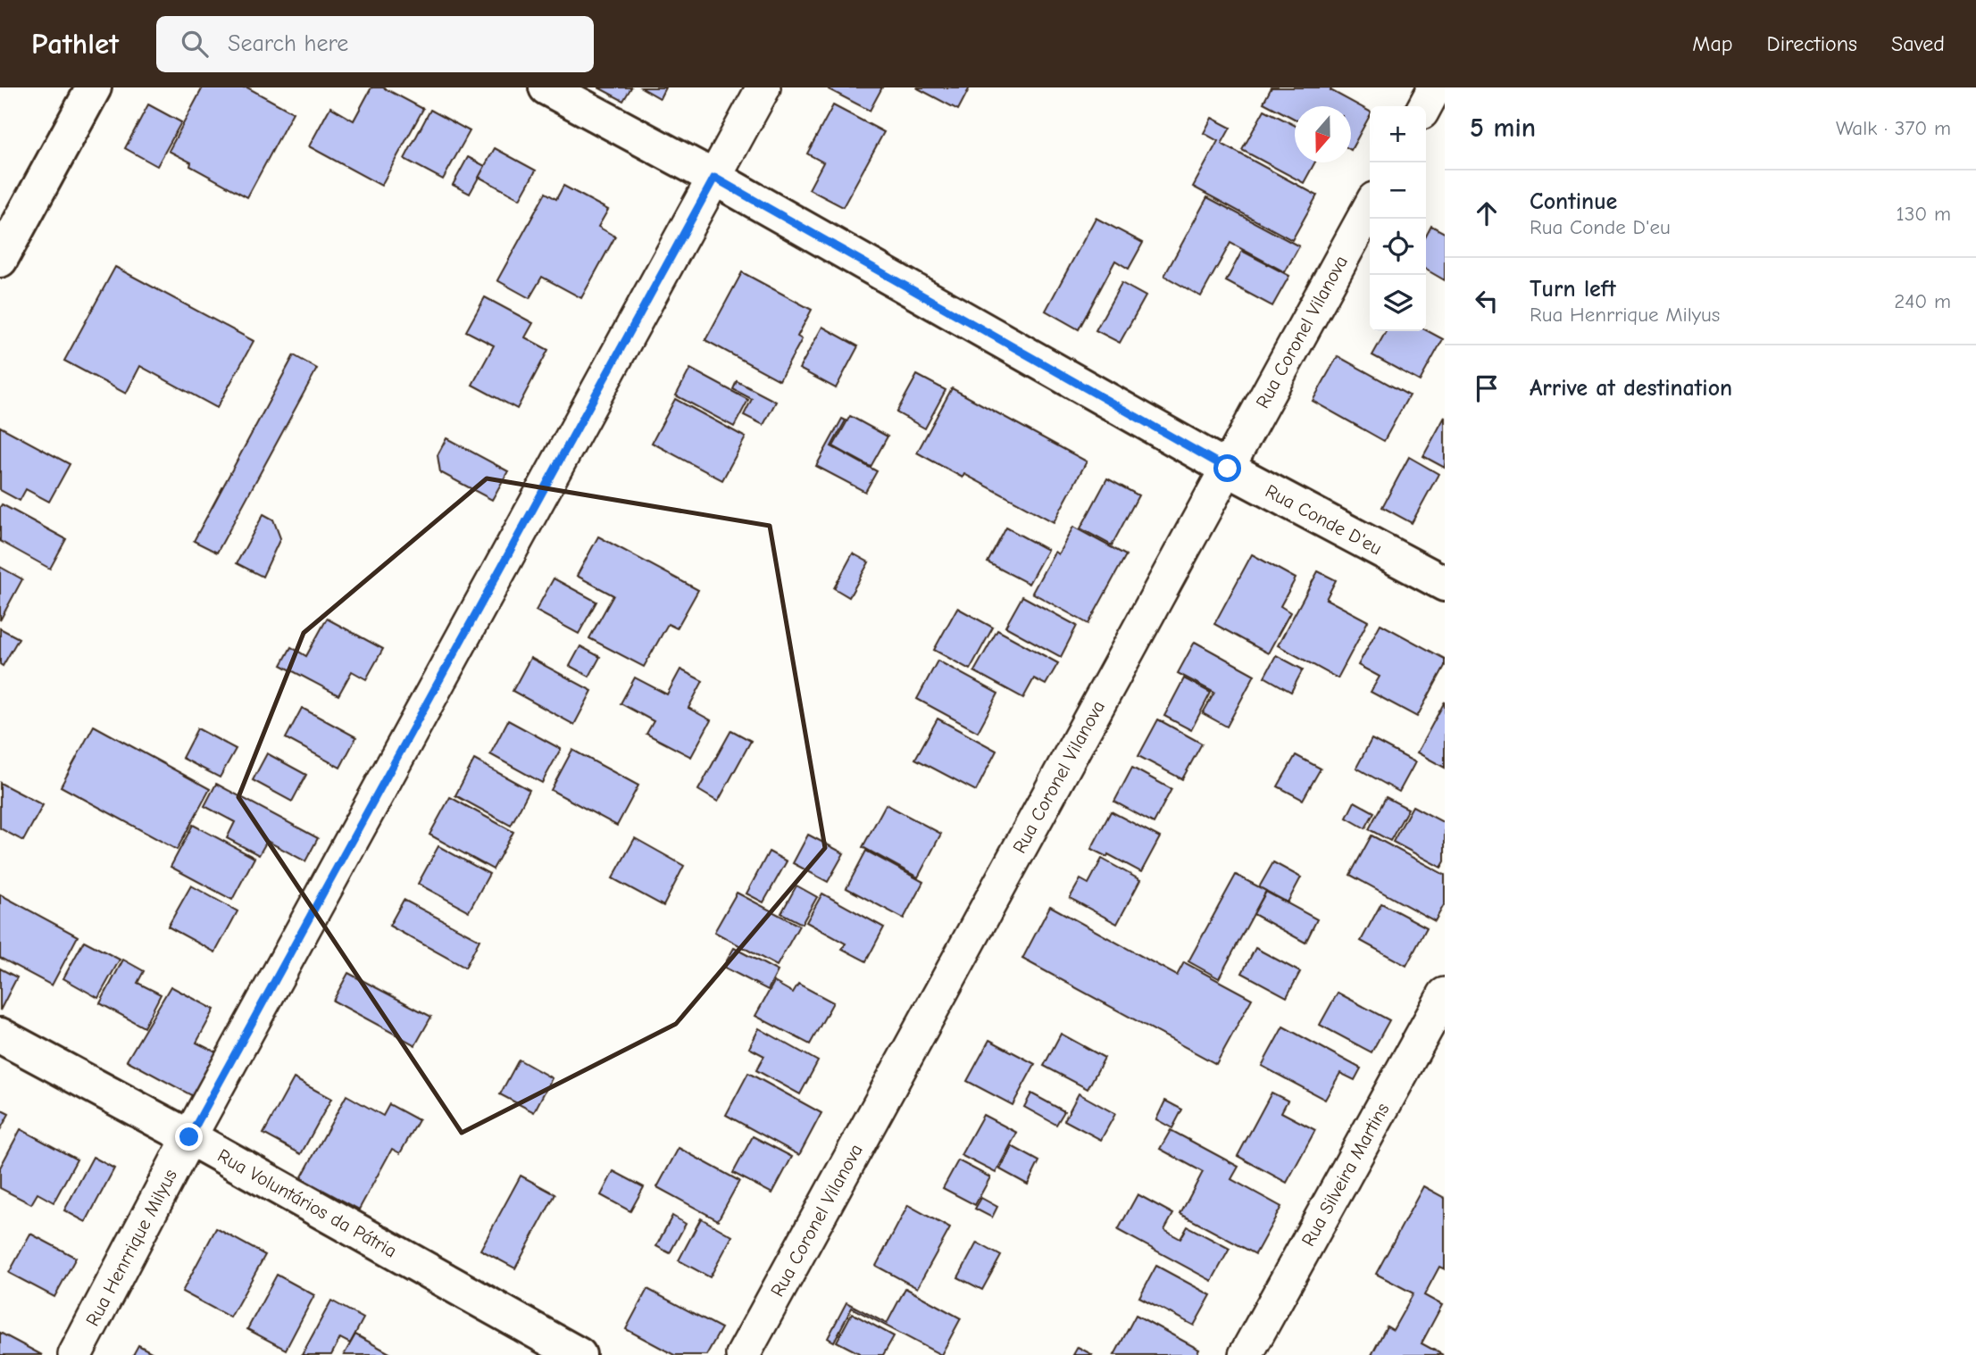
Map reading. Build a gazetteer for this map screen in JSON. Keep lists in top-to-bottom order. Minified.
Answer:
{"streets":{"street":["Rua Coronel Vilanova","Rua Conde D'eu","Rua Silveira Martins","Rua Voluntários da Pátria","Rua Henrrique Milyus"]},"crossings":[["Rua Coronel Vilanova","Rua Conde D'eu"],["Rua Conde D'eu","Rua Henrrique Milyus"],["Rua Voluntários da Pátria","Rua Henrrique Milyus"]],"north":"bottom","page":{"header":"Pathlet","search":"Search here","nav":["Map","Directions","Saved"],"heading":["5 min","Walk · 370 m"],"map_buttons":["+","−"],"list":[["Continue","Rua Conde D'eu","130 m"],["Turn left","Rua Henrrique Milyus","240 m"],"Arrive at destination"]}}
